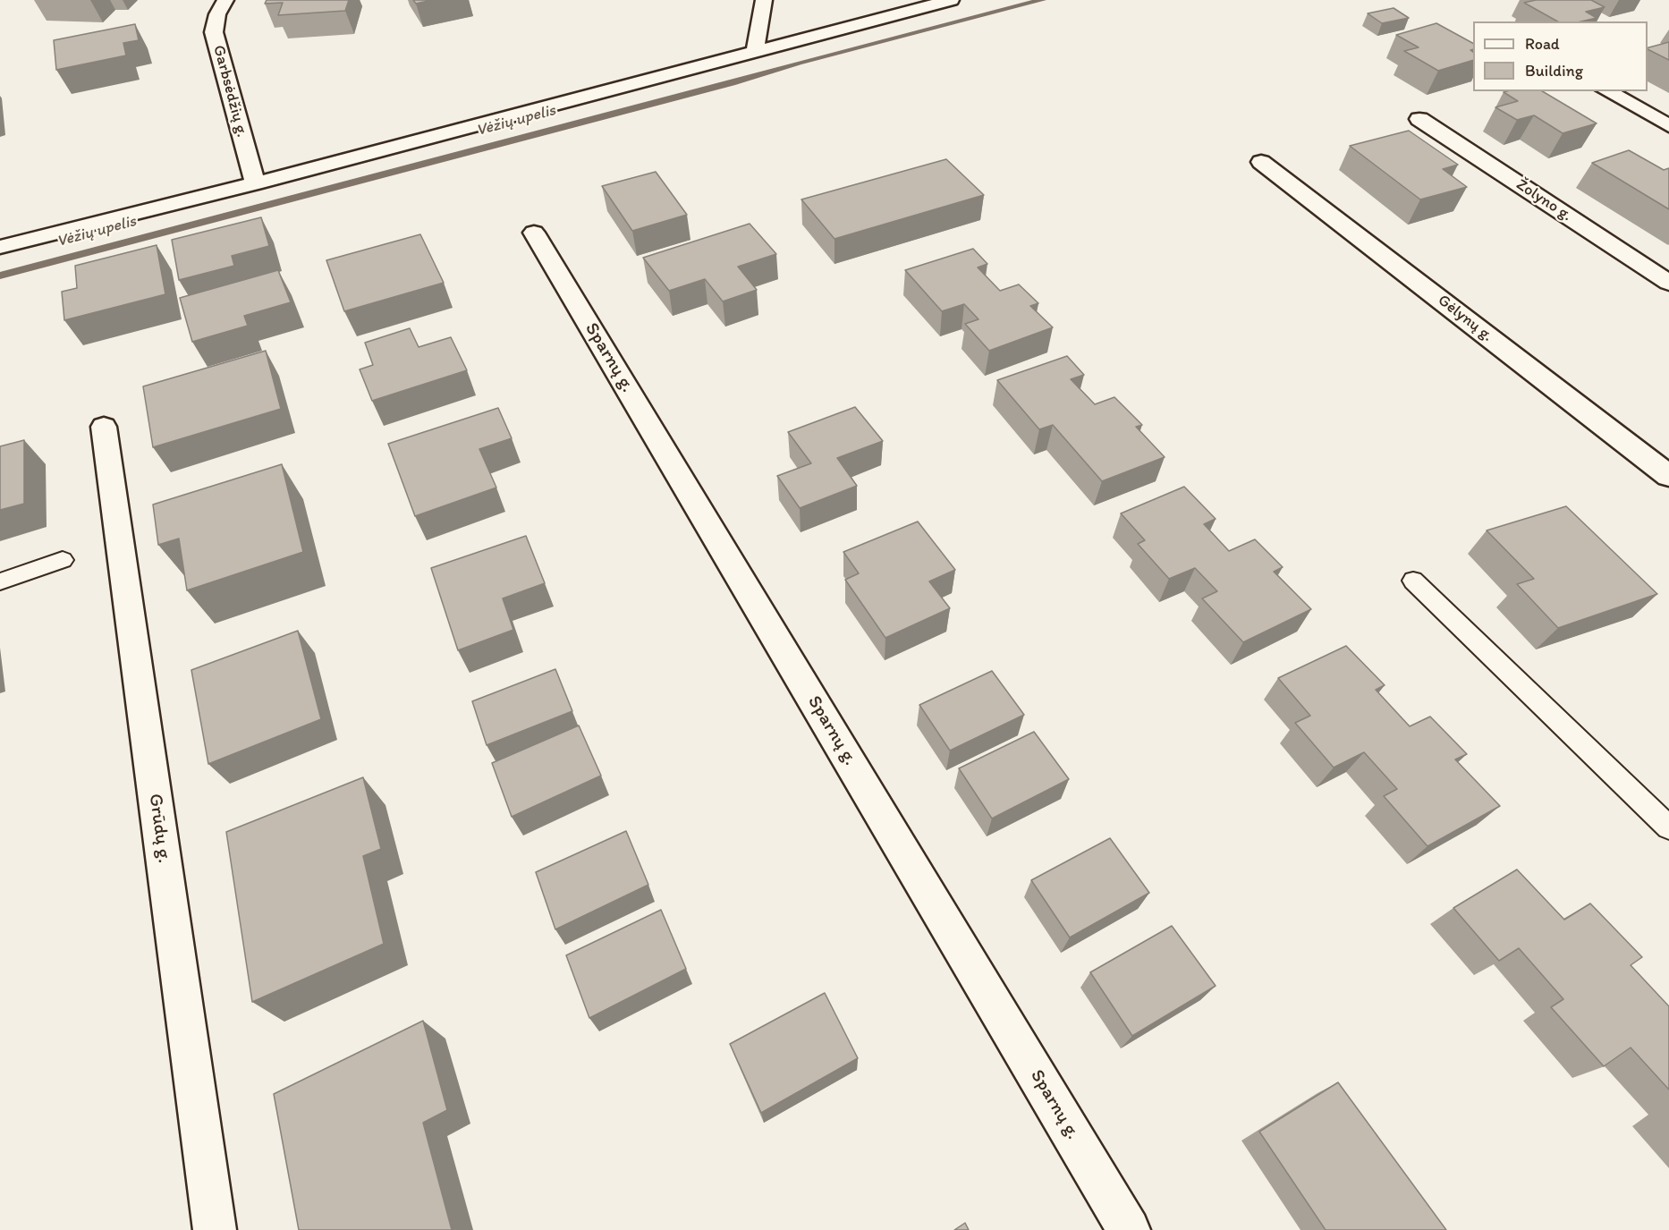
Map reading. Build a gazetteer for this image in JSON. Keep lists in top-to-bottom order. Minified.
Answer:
{"streets":{"street":["Garbsėdžių g.","Žolyno g.","Gėlynų g.","Sparnų g.","Grūdų g."]},"water":["Vėžių upelis"],"legend":["Road","Building"]}
